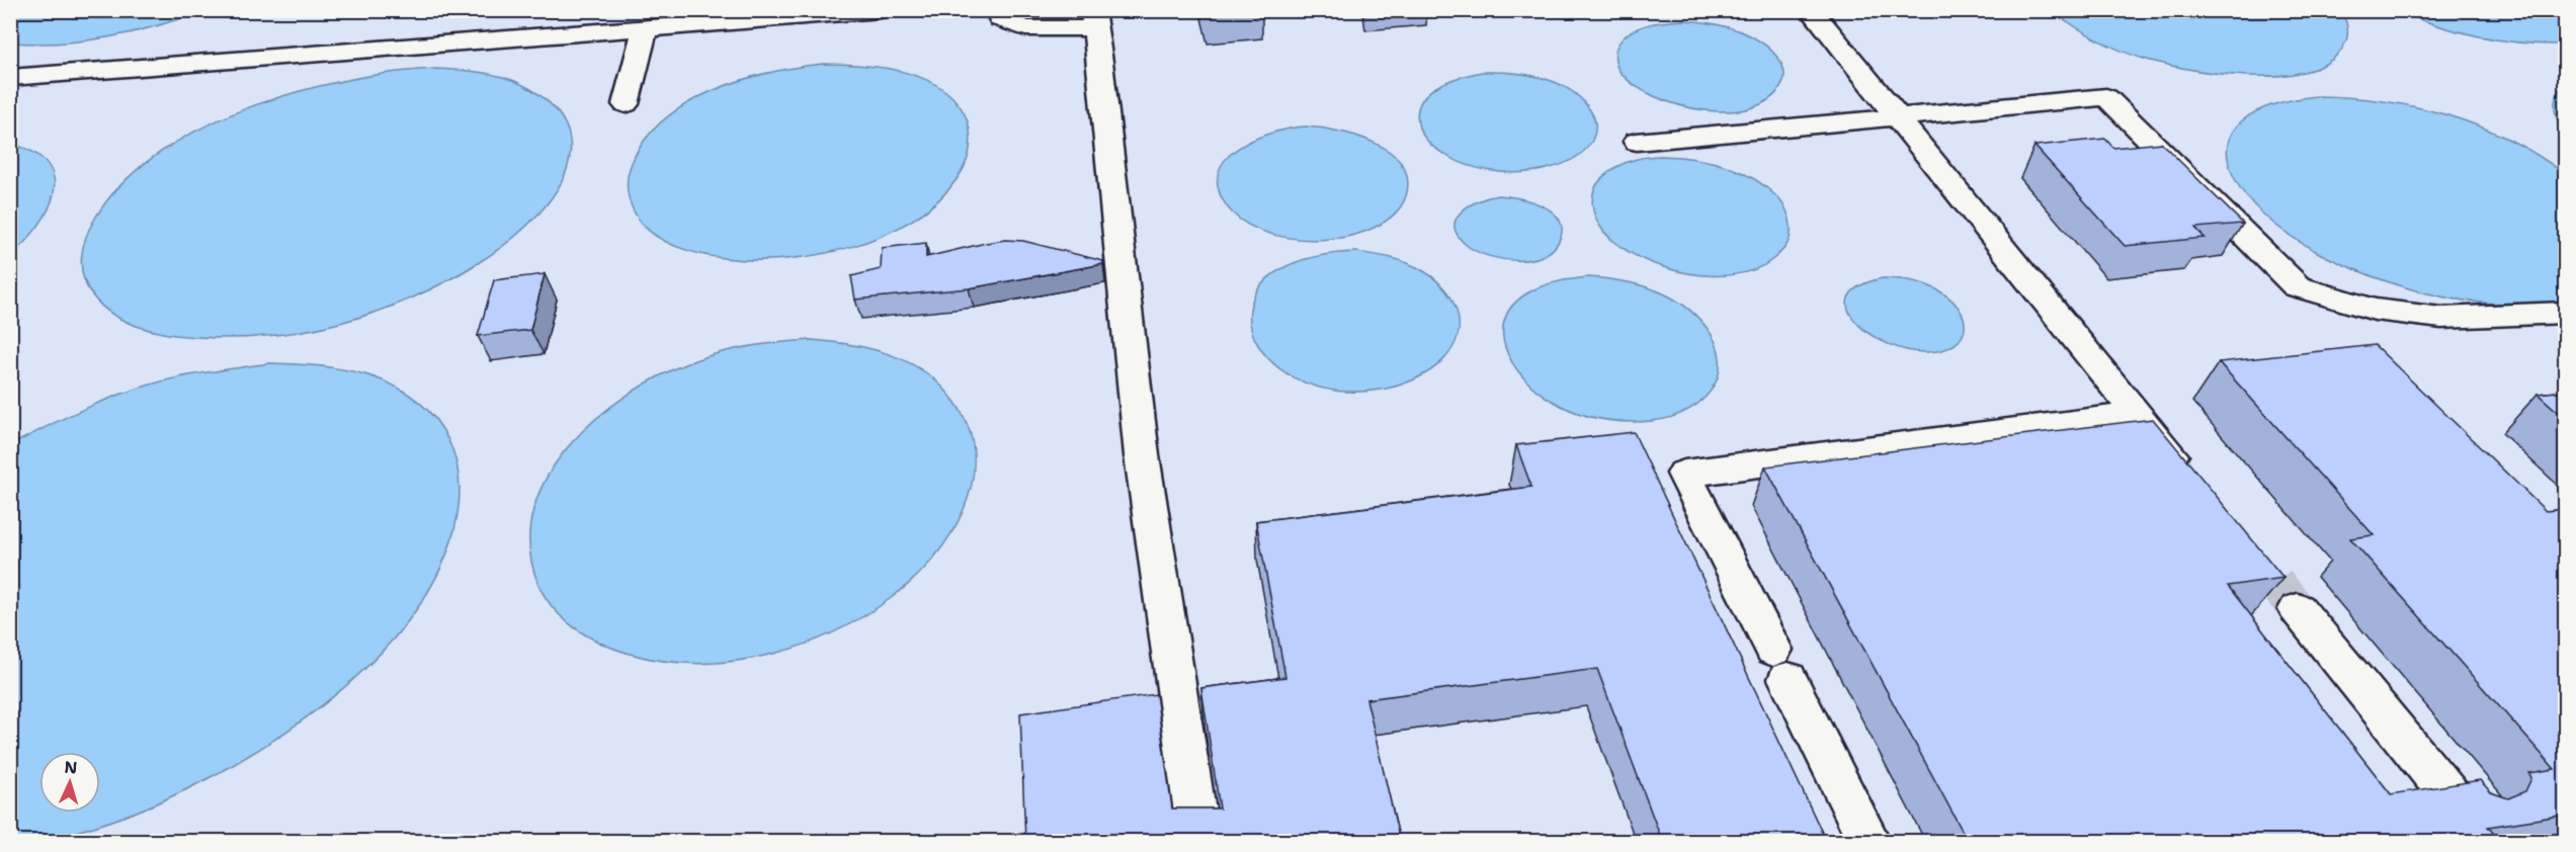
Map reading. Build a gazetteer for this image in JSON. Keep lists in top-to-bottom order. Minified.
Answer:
{"north":"top"}
